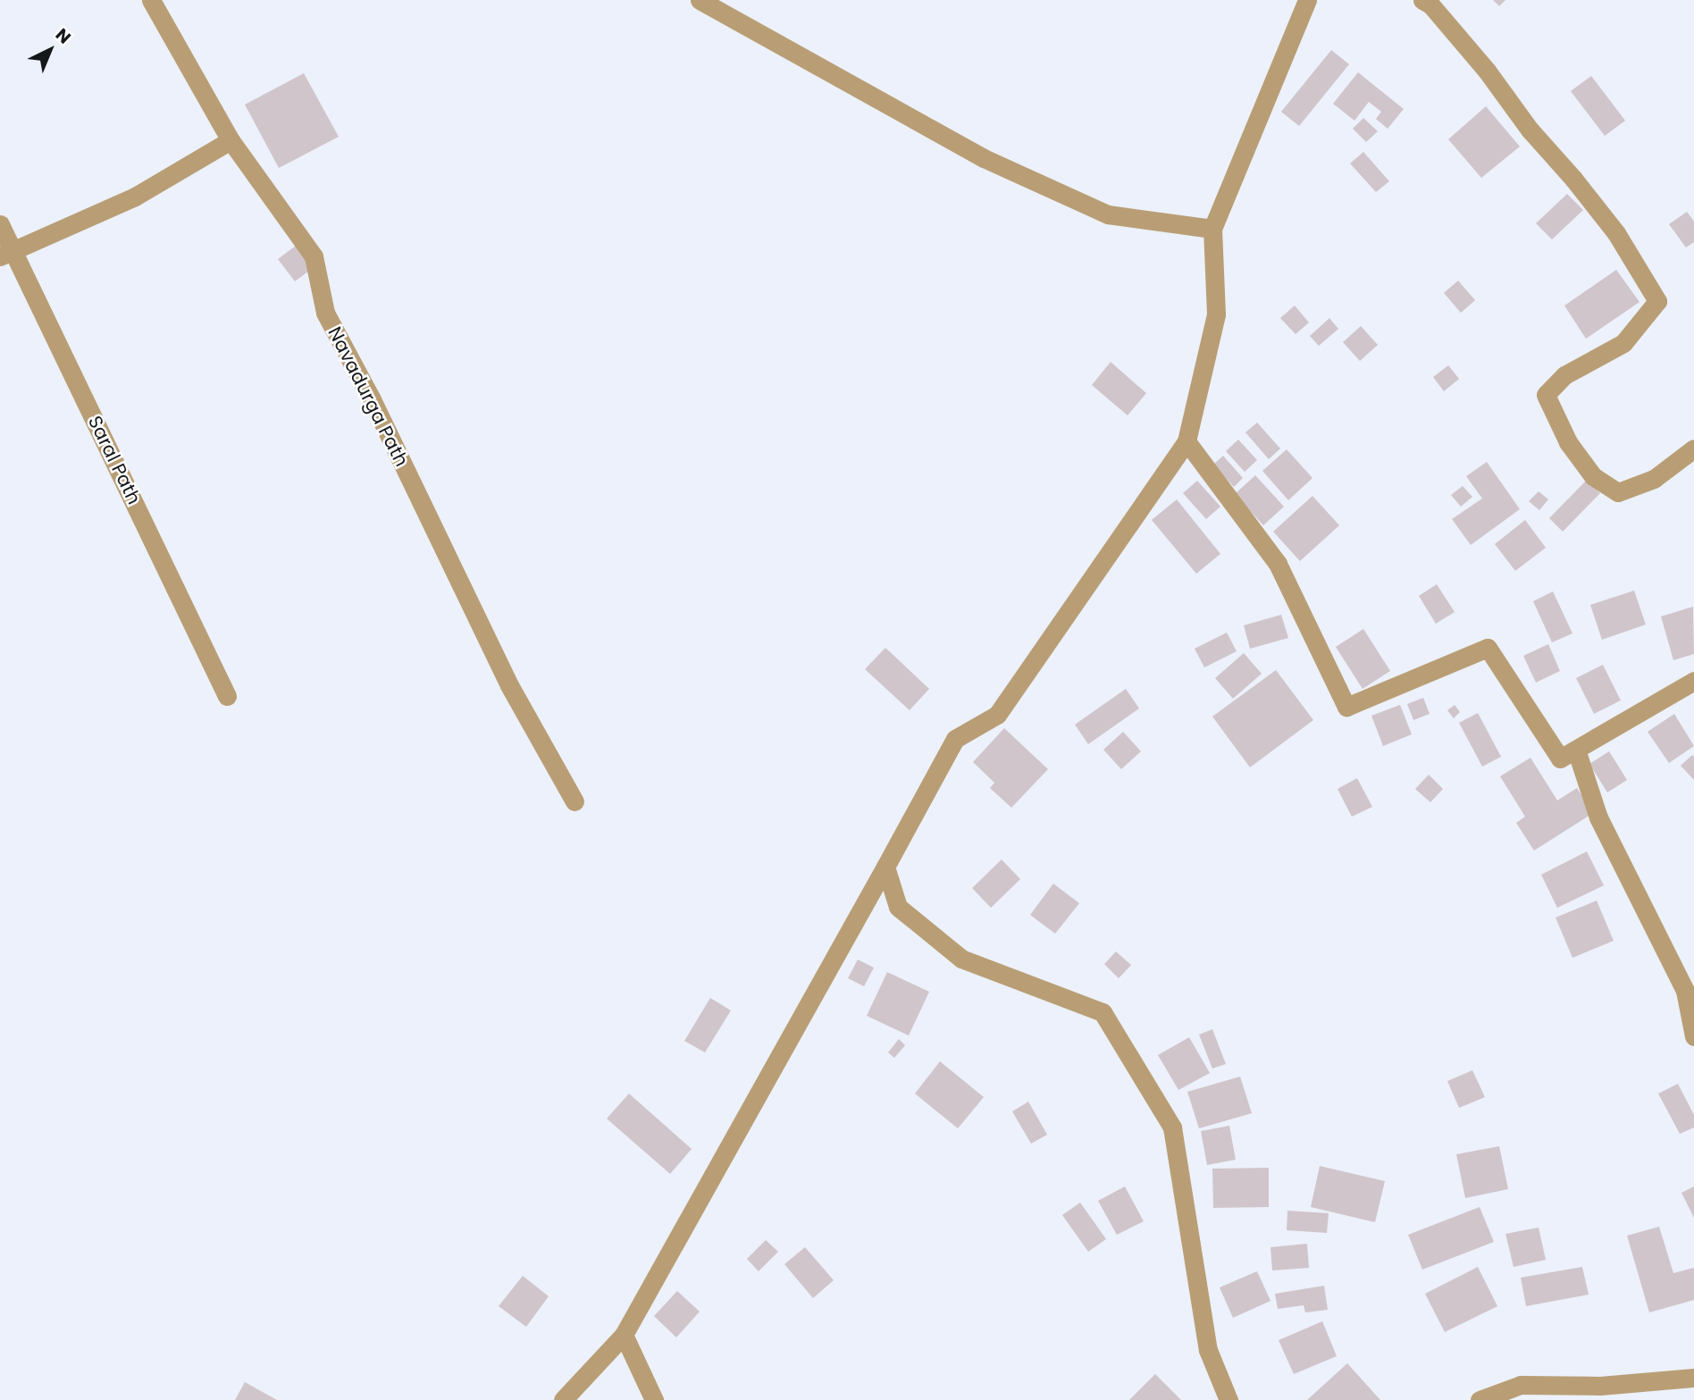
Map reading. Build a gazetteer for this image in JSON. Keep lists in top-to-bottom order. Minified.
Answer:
{"streets":{"street":["Navadurga Path","Saral Path"]},"north":"top right"}
